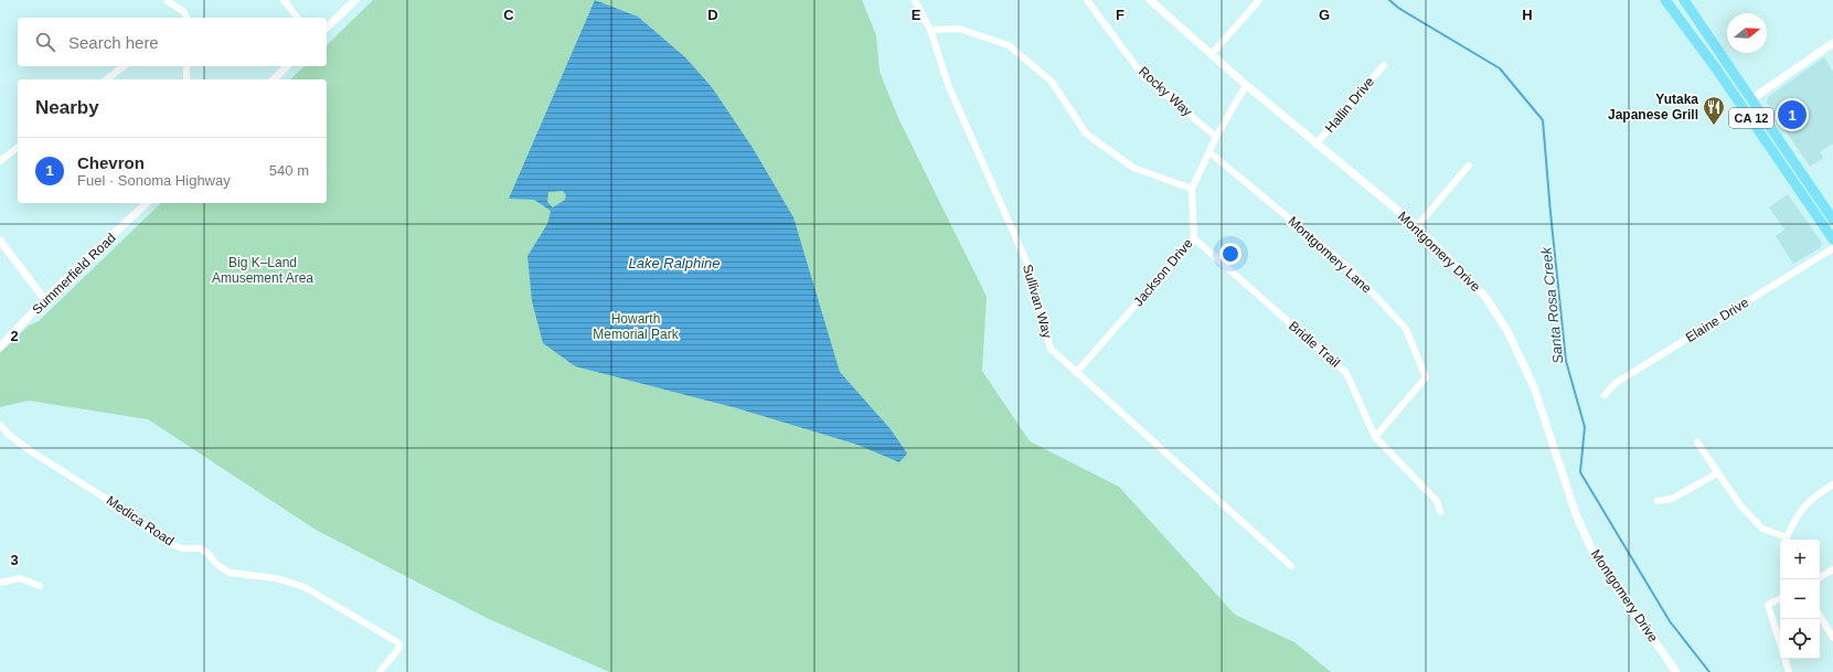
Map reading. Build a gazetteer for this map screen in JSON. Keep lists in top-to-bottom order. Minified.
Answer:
{"streets":{"main road":["CA 12"],"street":["Rocky Way","Hallin Drive","Montgomery Drive","Montgomery Lane","Jackson Drive","Summerfield Road","Sullivan Way","Elaine Drive","Bridle Trail","Medica Road"]},"crossings":[["Rocky Way","Jackson Drive"],["Hallin Drive","Montgomery Drive"],["Montgomery Drive","Jackson Drive"],["Montgomery Lane","Jackson Drive"],["Montgomery Lane","Bridle Trail"],["Jackson Drive","Sullivan Way"],["Jackson Drive","Bridle Trail"]],"water":["Lake Ralphine","Santa Rosa Creek"],"parks":["Big K–Land Amusement Area","Howarth Memorial Park"],"places":{"restaurant":["Yutaka Japanese Grill"]},"north":"right","page":{"search":"Search here","heading":"Nearby","pins":"1","list":[{"mark":"1","name":"Chevron","note":"Fuel · Sonoma Highway","value":"540 m"}],"map_buttons":["+","−"]},"grid":{"columns":["C","D","E","F","G","H"],"rows":["2","3"]}}
